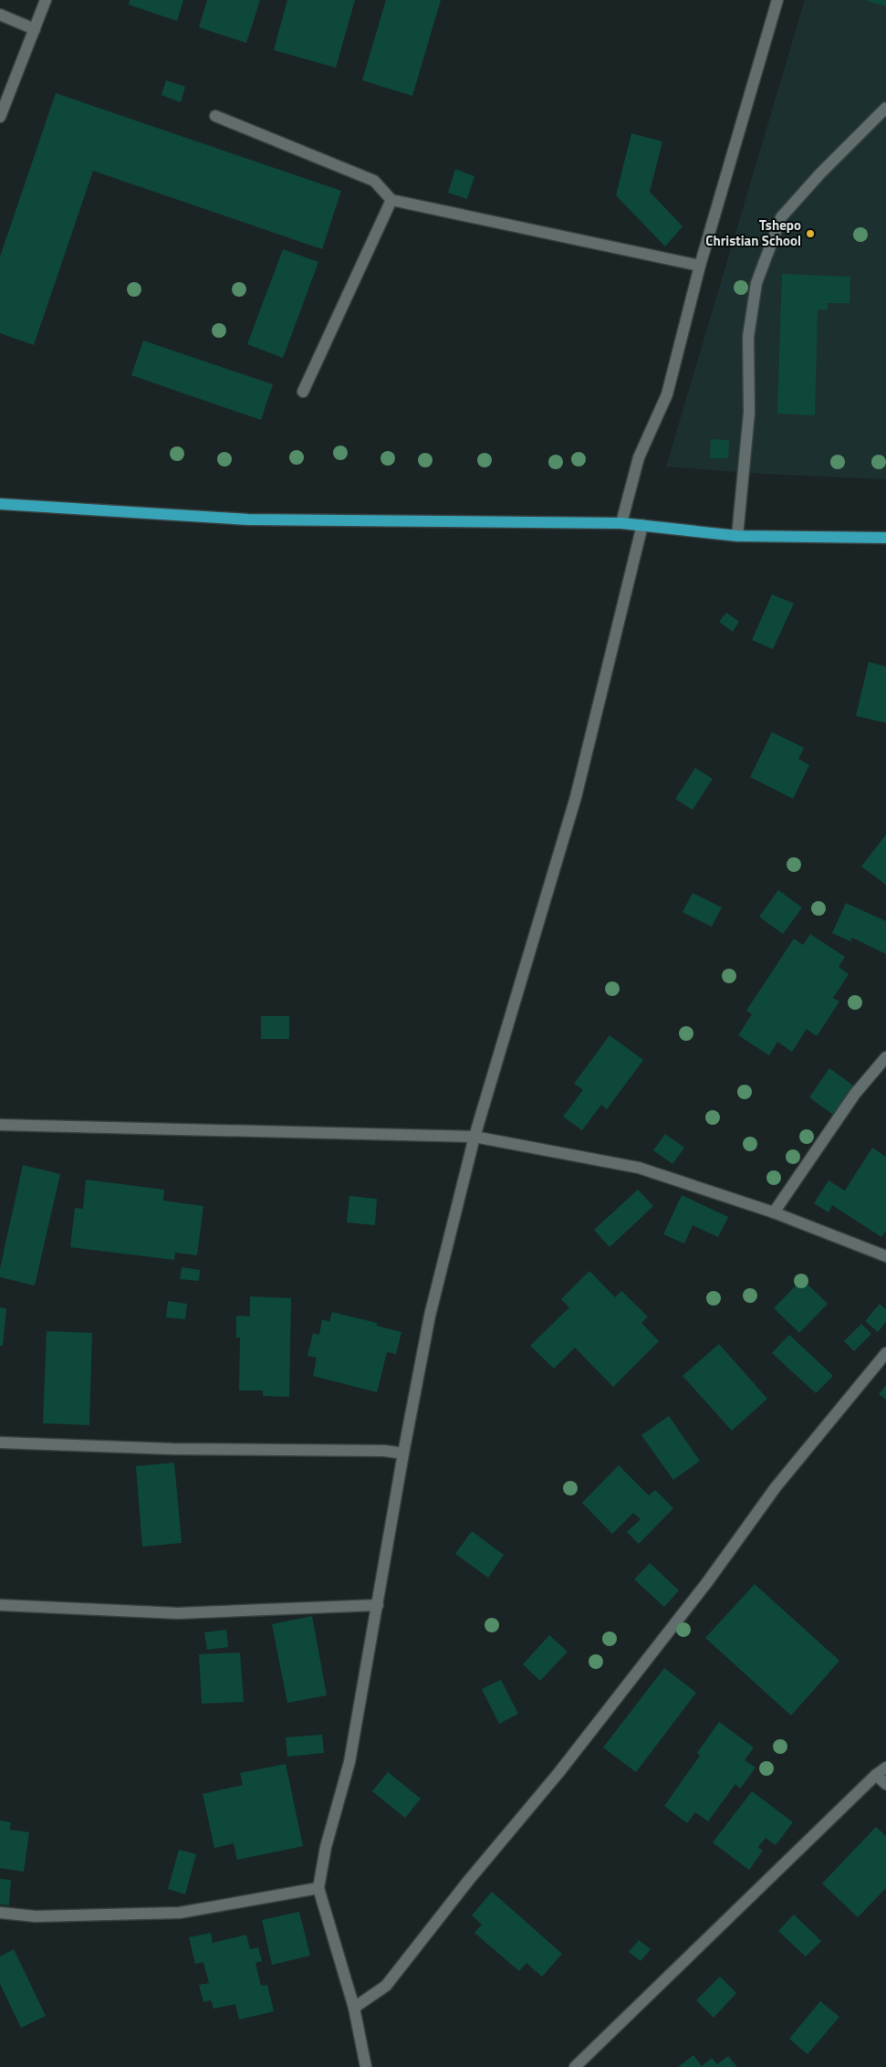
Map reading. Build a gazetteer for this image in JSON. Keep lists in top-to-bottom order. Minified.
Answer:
{"places":["Tshepo Christian School"]}
